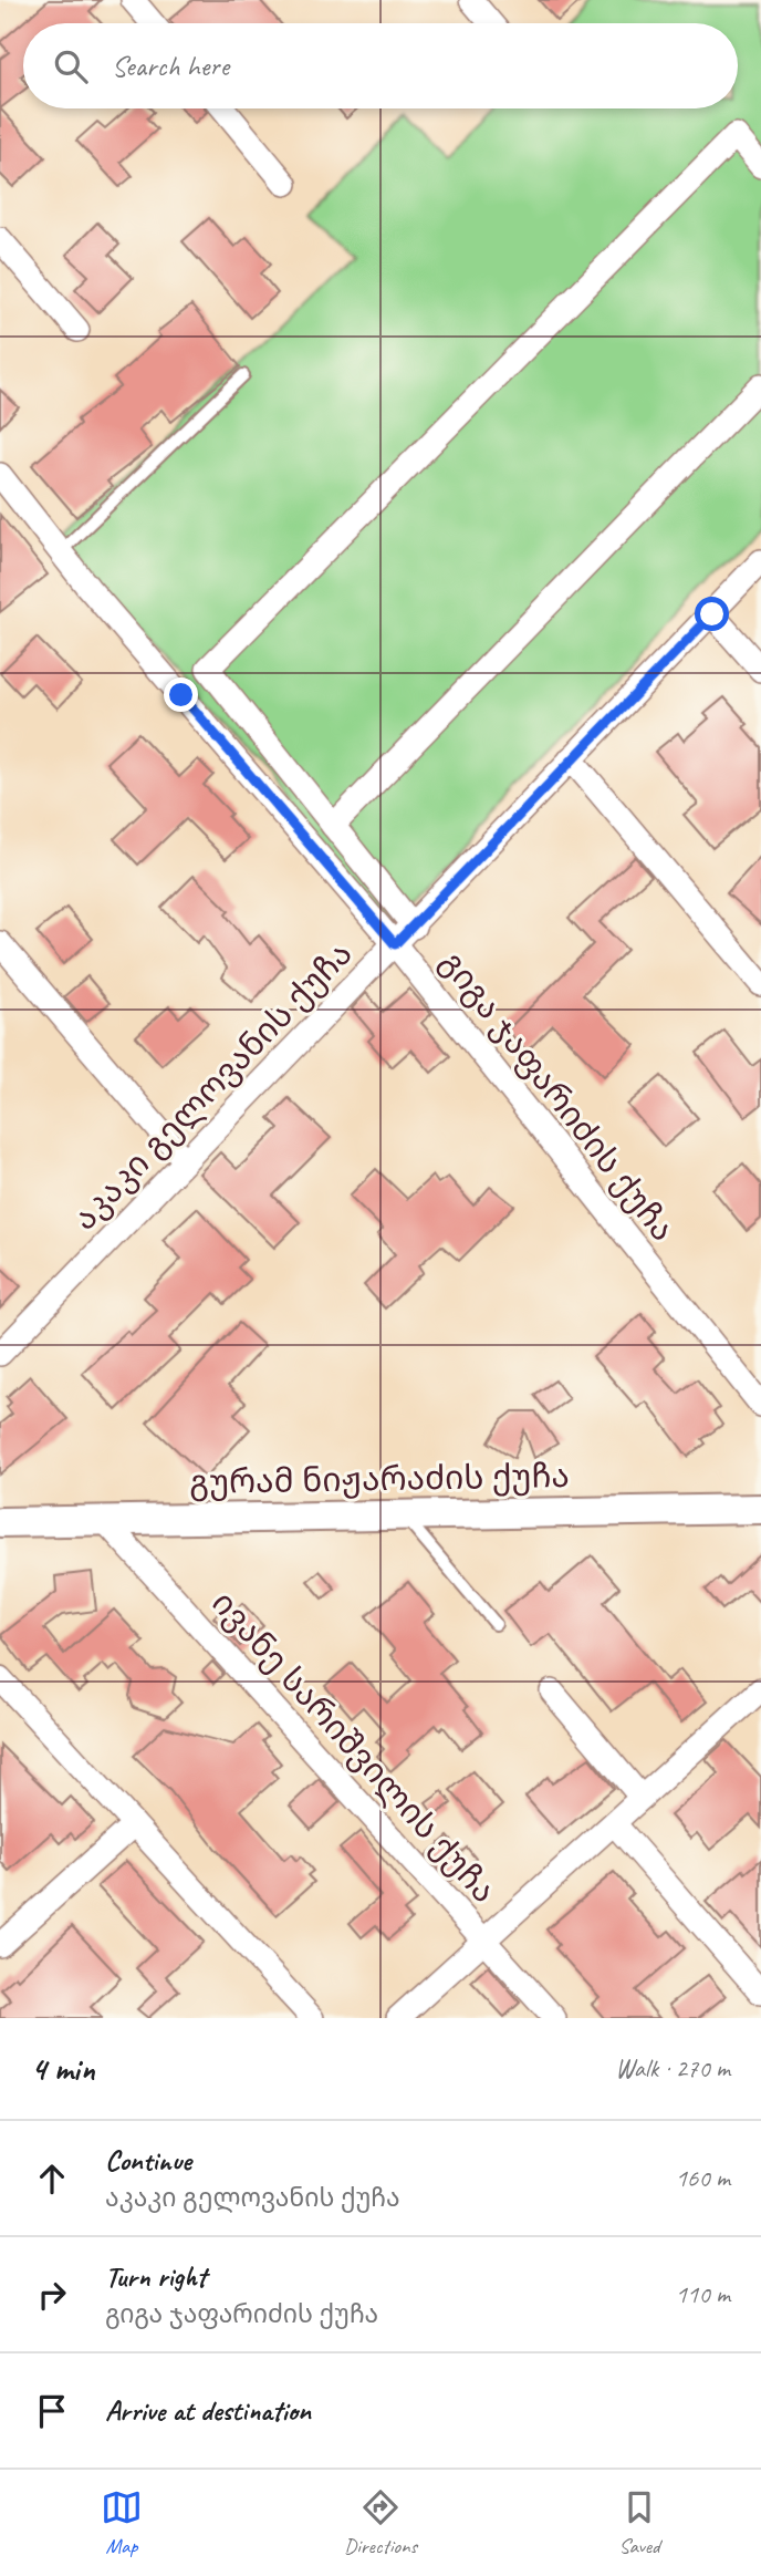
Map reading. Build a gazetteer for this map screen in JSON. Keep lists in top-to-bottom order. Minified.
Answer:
{"streets":{"street":["აკაკი გელოვანის ქუჩა","გიგა ჯაფარიძის ქუჩა","გურამ ნიჟარაძის ქუჩა","ივანე სარიშვილის ქუჩა"]},"crossings":[["აკაკი გელოვანის ქუჩა","გიგა ჯაფარიძის ქუჩა"],["გურამ ნიჟარაძის ქუჩა","ივანე სარიშვილის ქუჩა"]],"page":{"search":"Search here","heading":["4 min","Walk · 270 m"],"list":[["Continue","აკაკი გელოვანის ქუჩა","160 m"],["Turn right","გიგა ჯაფარიძის ქუჩა","110 m"],"Arrive at destination"],"nav":["Map","Directions","Saved"]}}
